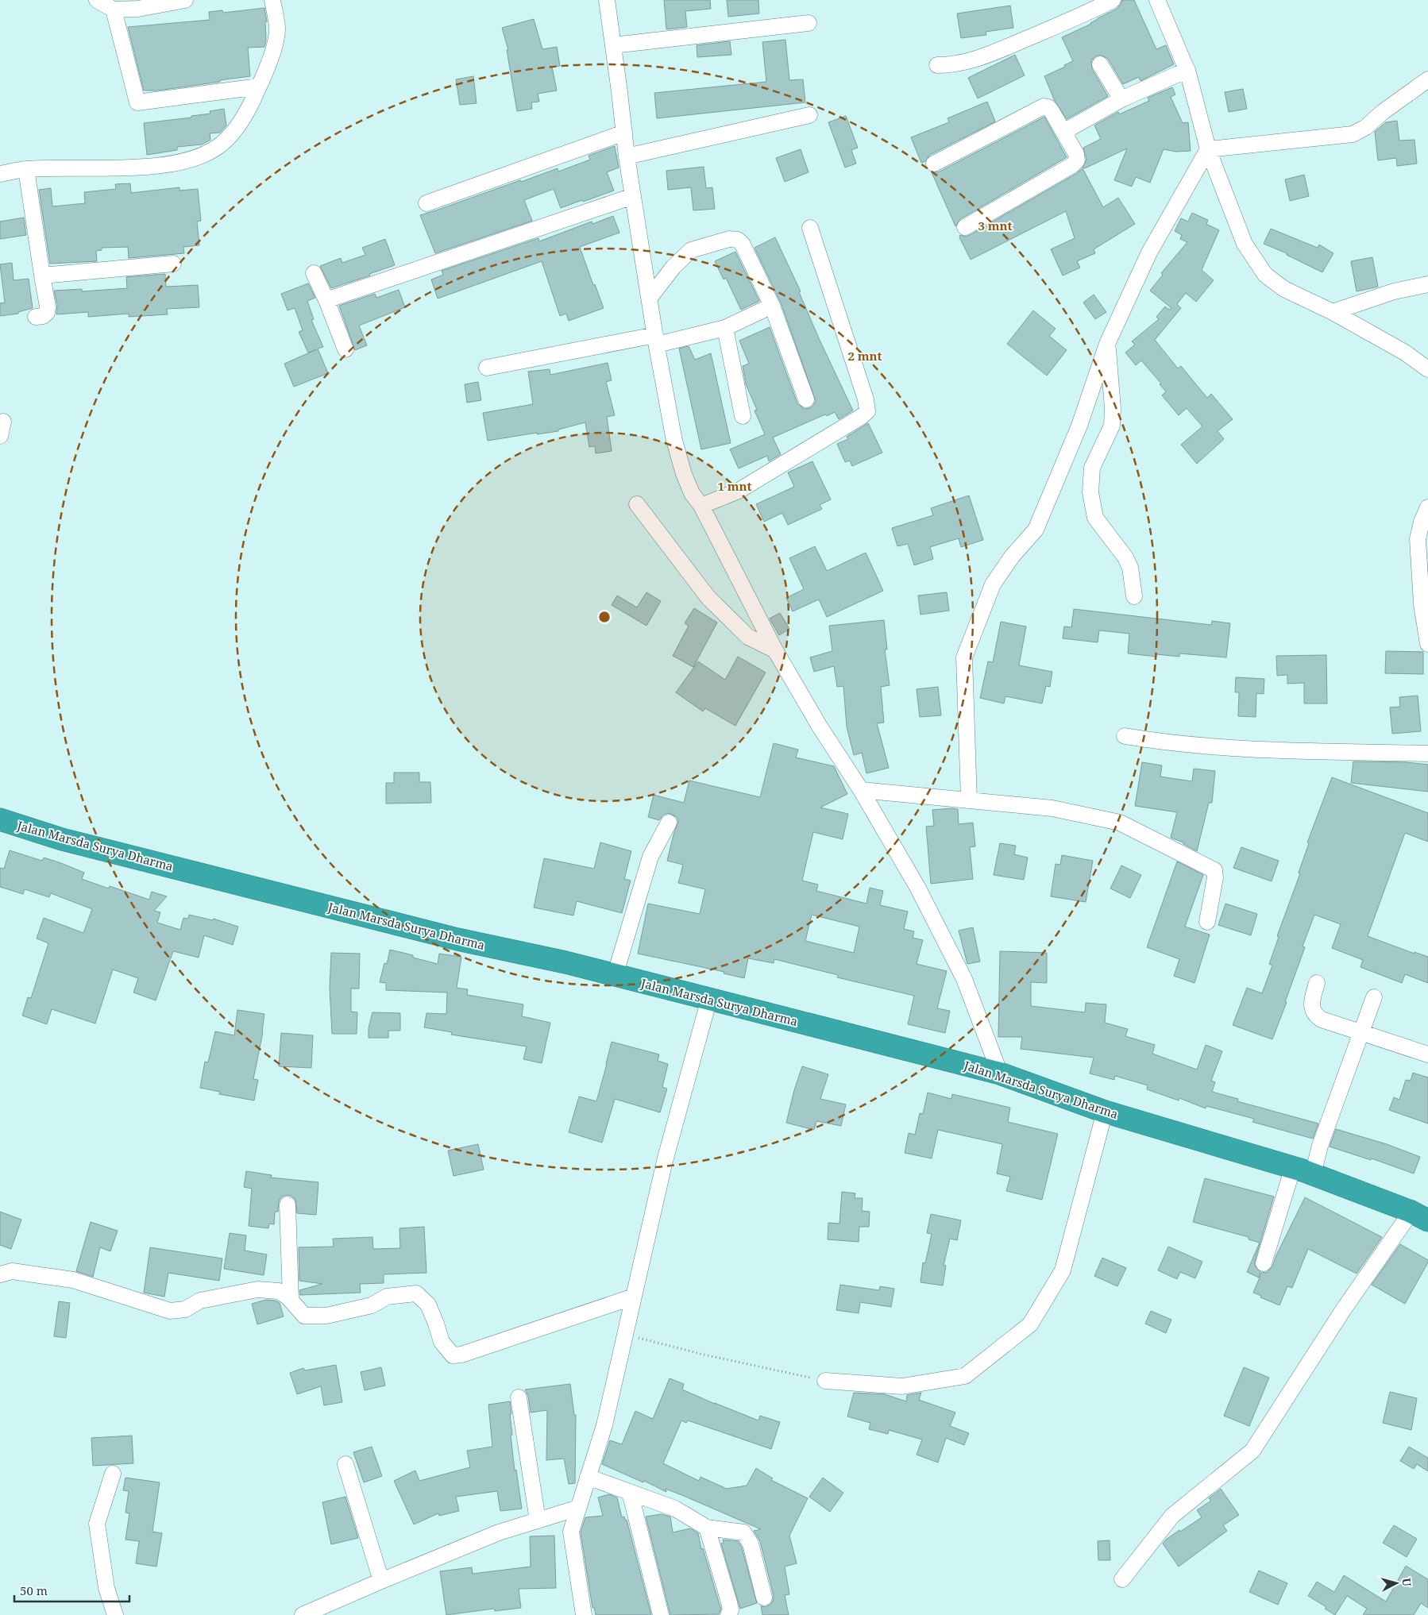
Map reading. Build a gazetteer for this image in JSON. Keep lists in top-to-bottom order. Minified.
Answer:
{"streets":{"highway":["Jalan Marsda Surya Dharma"]},"scale_bar":"50 m","north":"right","rings":["3 mnt","2 mnt","1 mnt"]}
